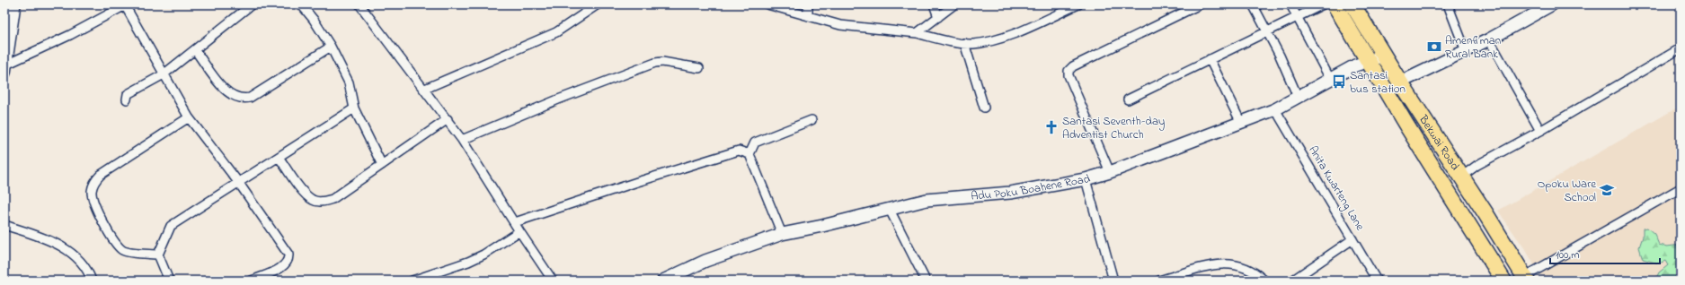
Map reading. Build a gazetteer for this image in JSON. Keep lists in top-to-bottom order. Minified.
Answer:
{"streets":{"highway":["Bekwai Road"],"street":["Adu Poku Boahene Road","Anita Kwarteng Lane"]},"crossings":[["Bekwai Road","Adu Poku Boahene Road"],["Adu Poku Boahene Road","Anita Kwarteng Lane"]],"places":{"bank":["Amenfiman Rural Bank"],"bus stop":["Santasi bus station"],"church":["Santasi Seventh-day Adventist Church"],"school or university":["Opoku Ware School"]},"scale_bar":"100 m"}
